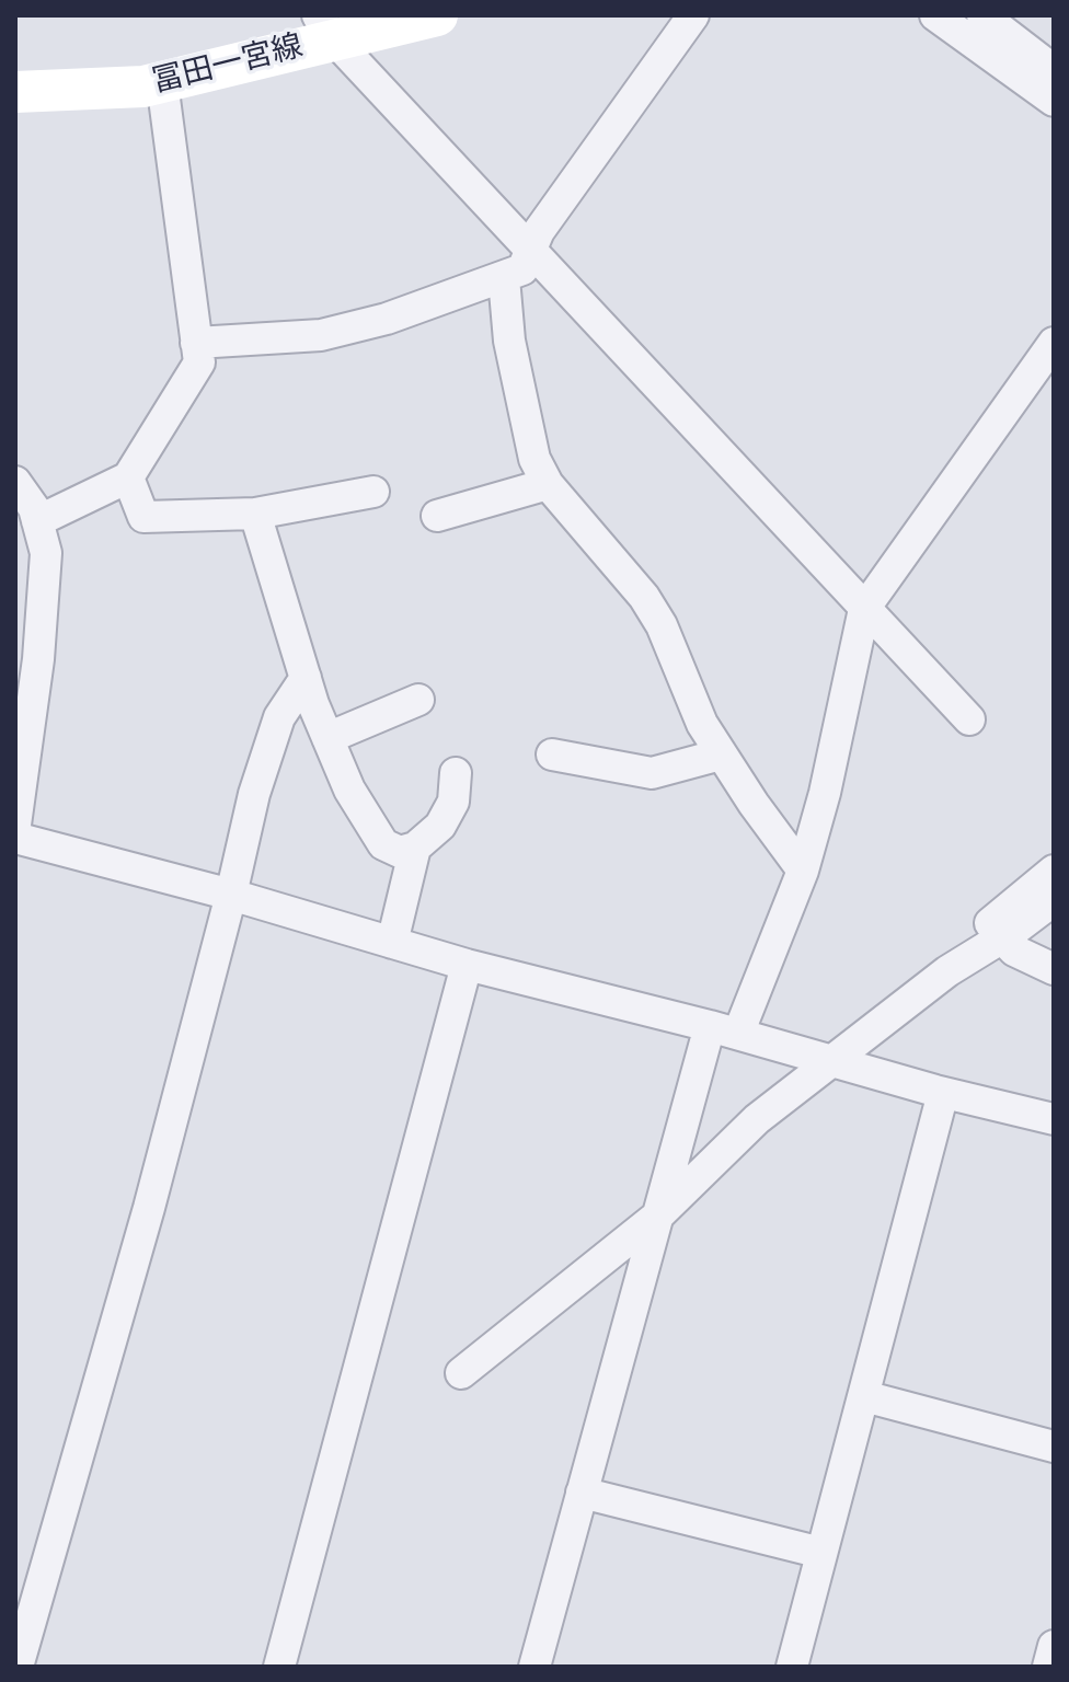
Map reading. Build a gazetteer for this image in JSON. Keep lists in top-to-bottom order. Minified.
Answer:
{"streets":{"main road":["冨田一宮線"]}}
